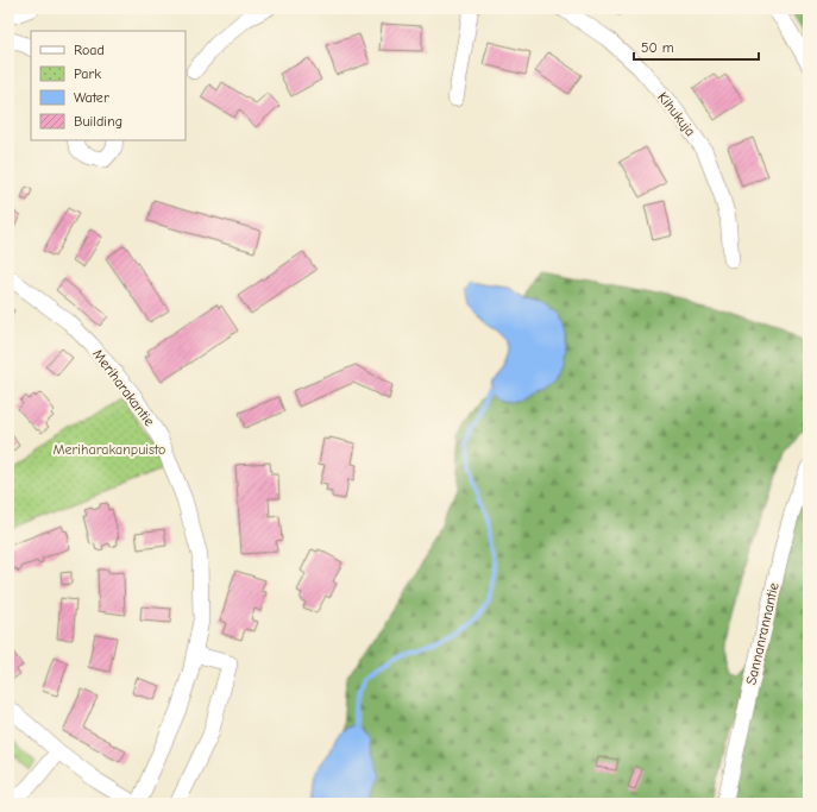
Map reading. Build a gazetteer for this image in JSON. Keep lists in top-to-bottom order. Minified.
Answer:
{"streets":{"street":["Kihukuja","Meriharakantie","Sannanrannantie"]},"parks":["Meriharakanpuisto"],"legend":["Road","Park","Water","Building"],"scale_bar":"50 m"}
